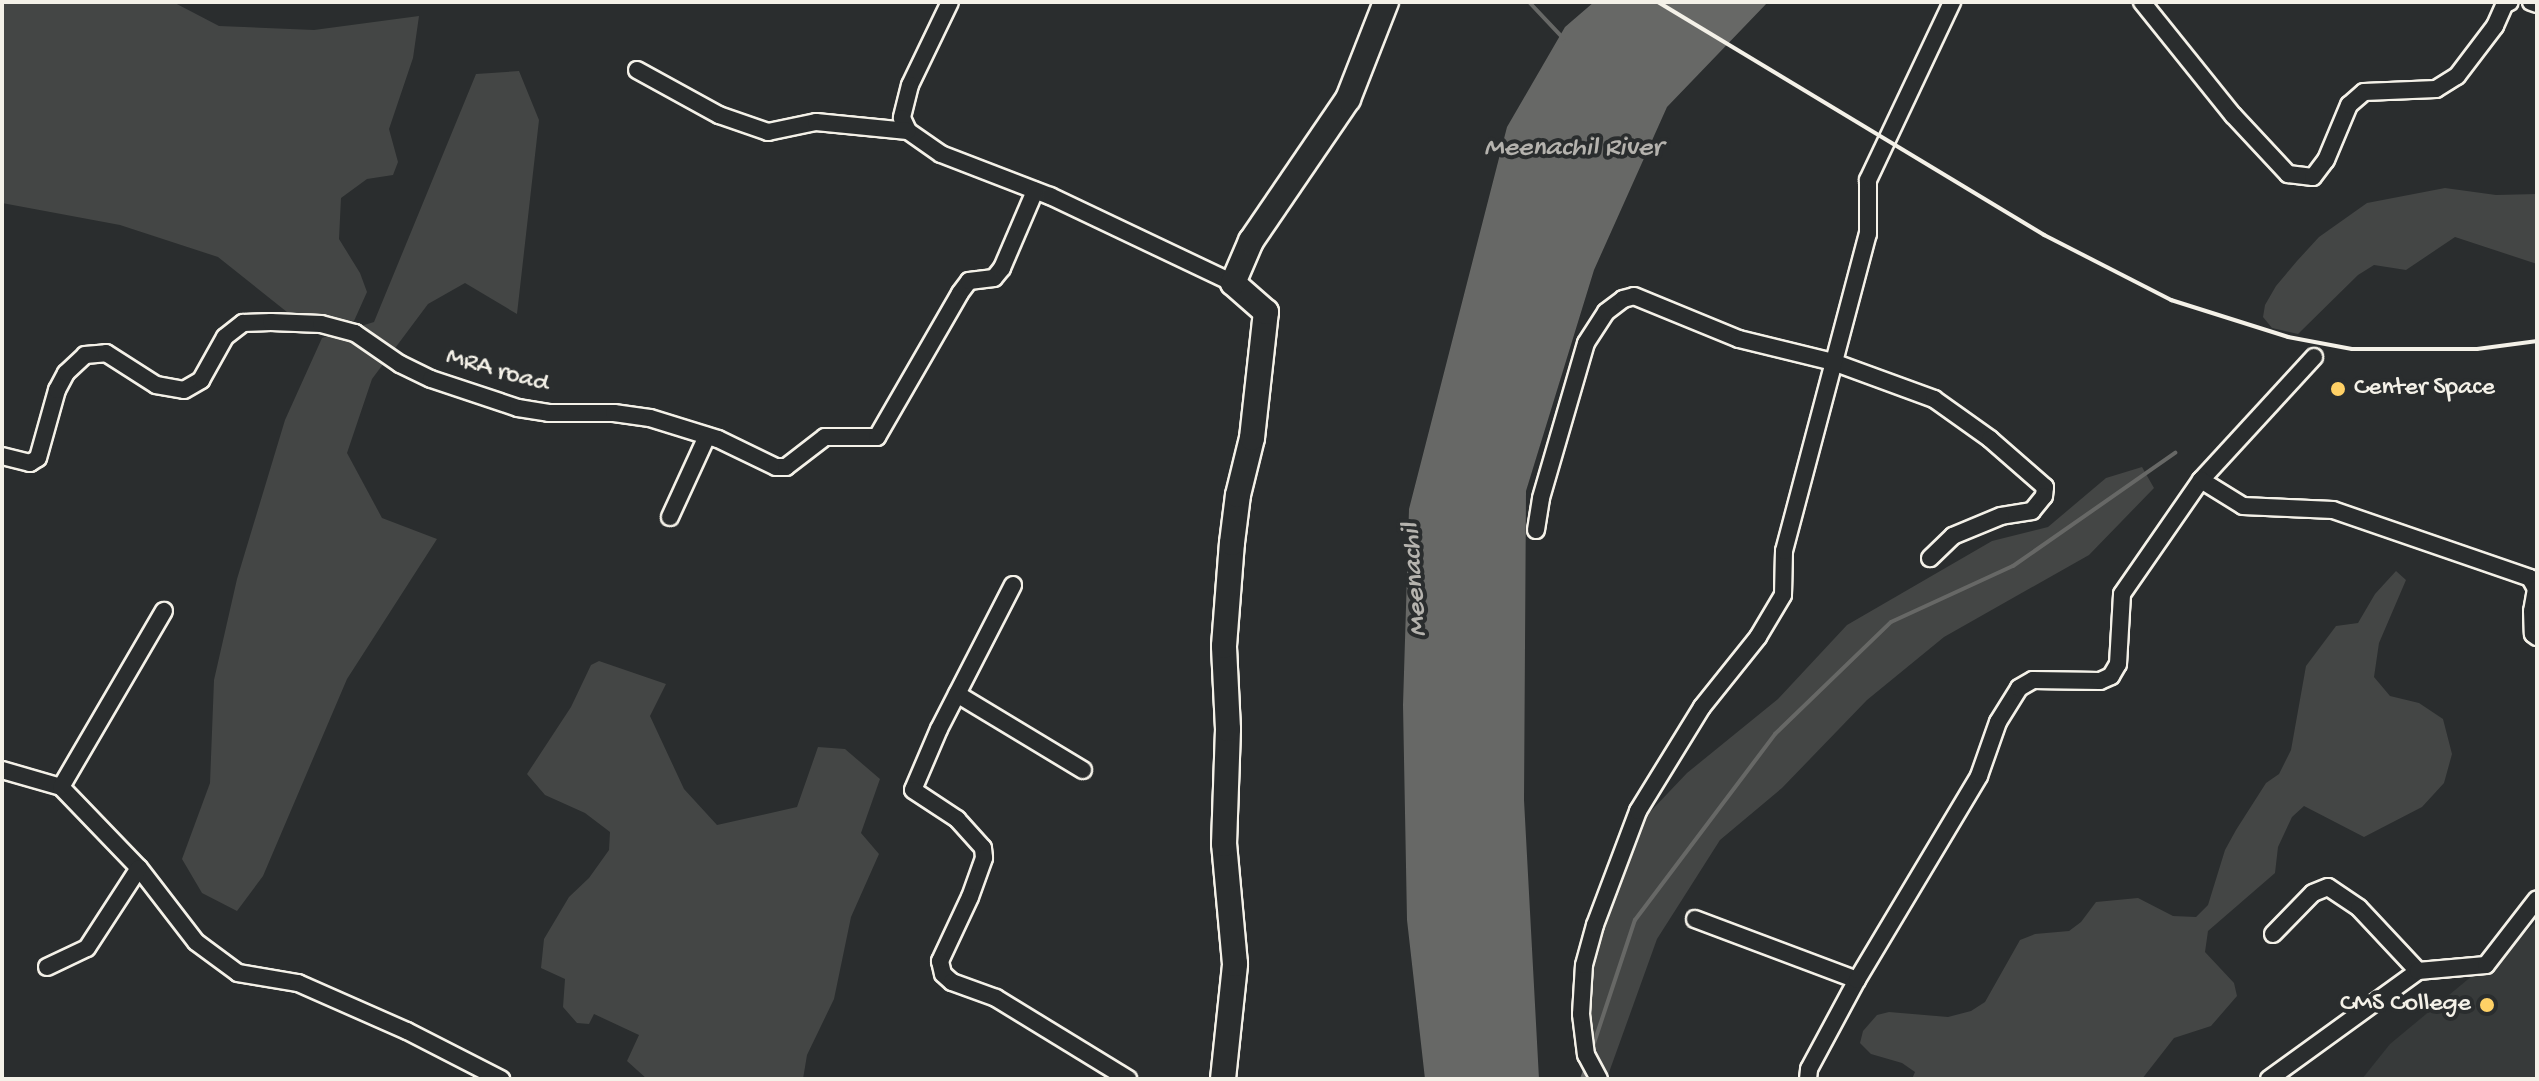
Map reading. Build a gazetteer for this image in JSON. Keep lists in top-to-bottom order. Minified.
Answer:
{"streets":{"street":["MRA road"]},"water":["Meenachil River","Meenachil"],"places":["Center Space","CMS College"]}
